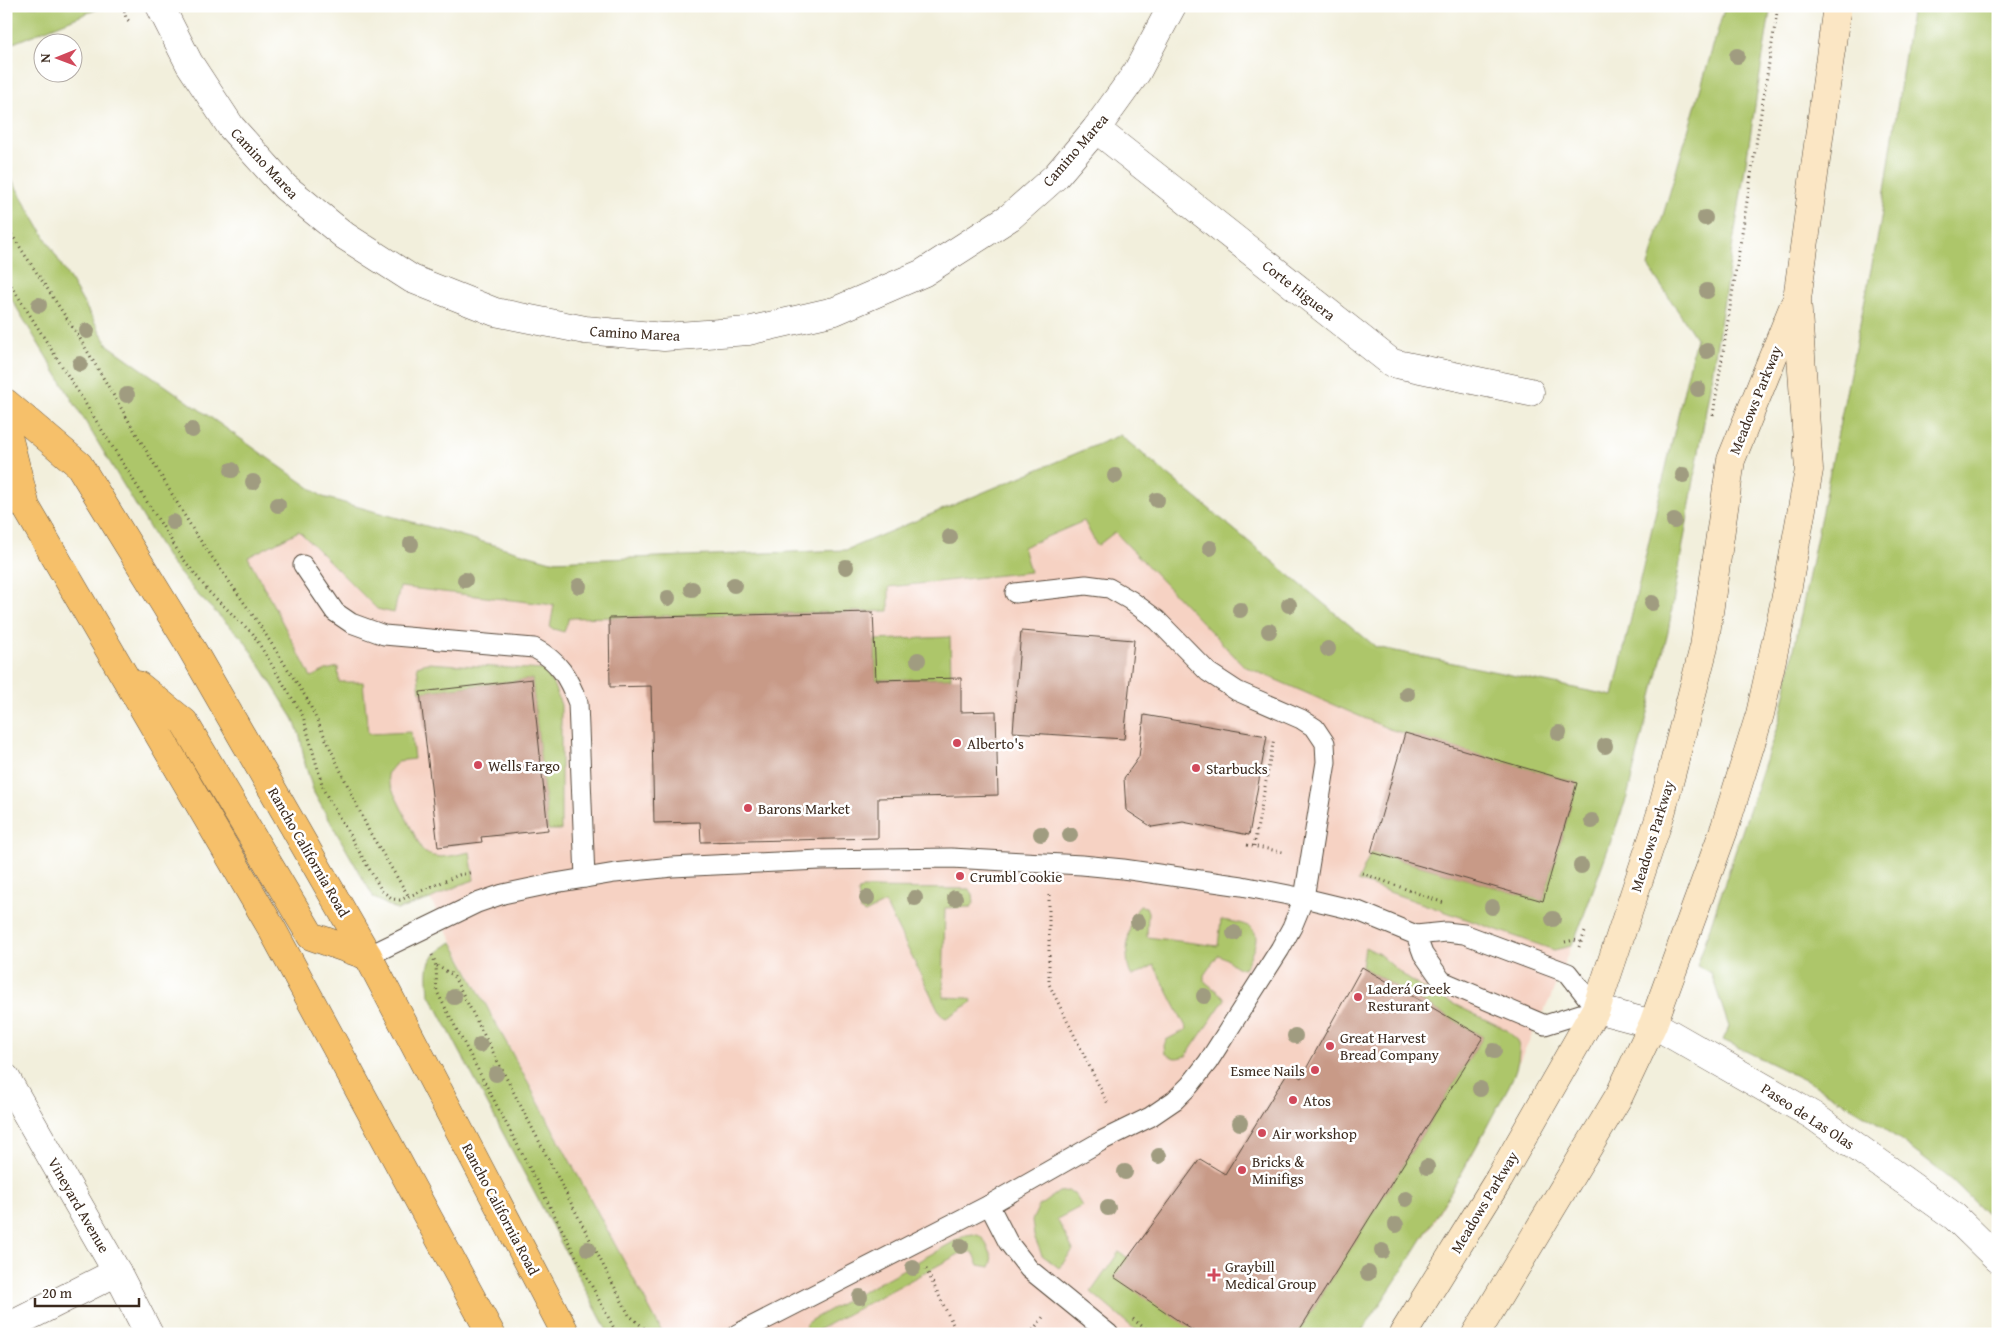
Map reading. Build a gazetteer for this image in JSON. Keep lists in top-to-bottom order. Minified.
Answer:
{"streets":{"main road":["Meadows Parkway","Rancho California Road"],"street":["Camino Marea","Corte Higuera","Paseo de Las Olas","Vineyard Avenue"]},"crossings":[["Camino Marea","Corte Higuera"],["Meadows Parkway","Paseo de Las Olas"]],"places":{"other":["Alberto's","Wells Fargo","Starbucks","Barons Market","Crumbl Cookie","Laderá Greek Resturant","Great Harvest Bread Company","Esmee Nails","Atos","Air workshop","Bricks & Minifigs"],"health":["Graybill Medical Group"]},"scale_bar":"20 m","north":"left"}
